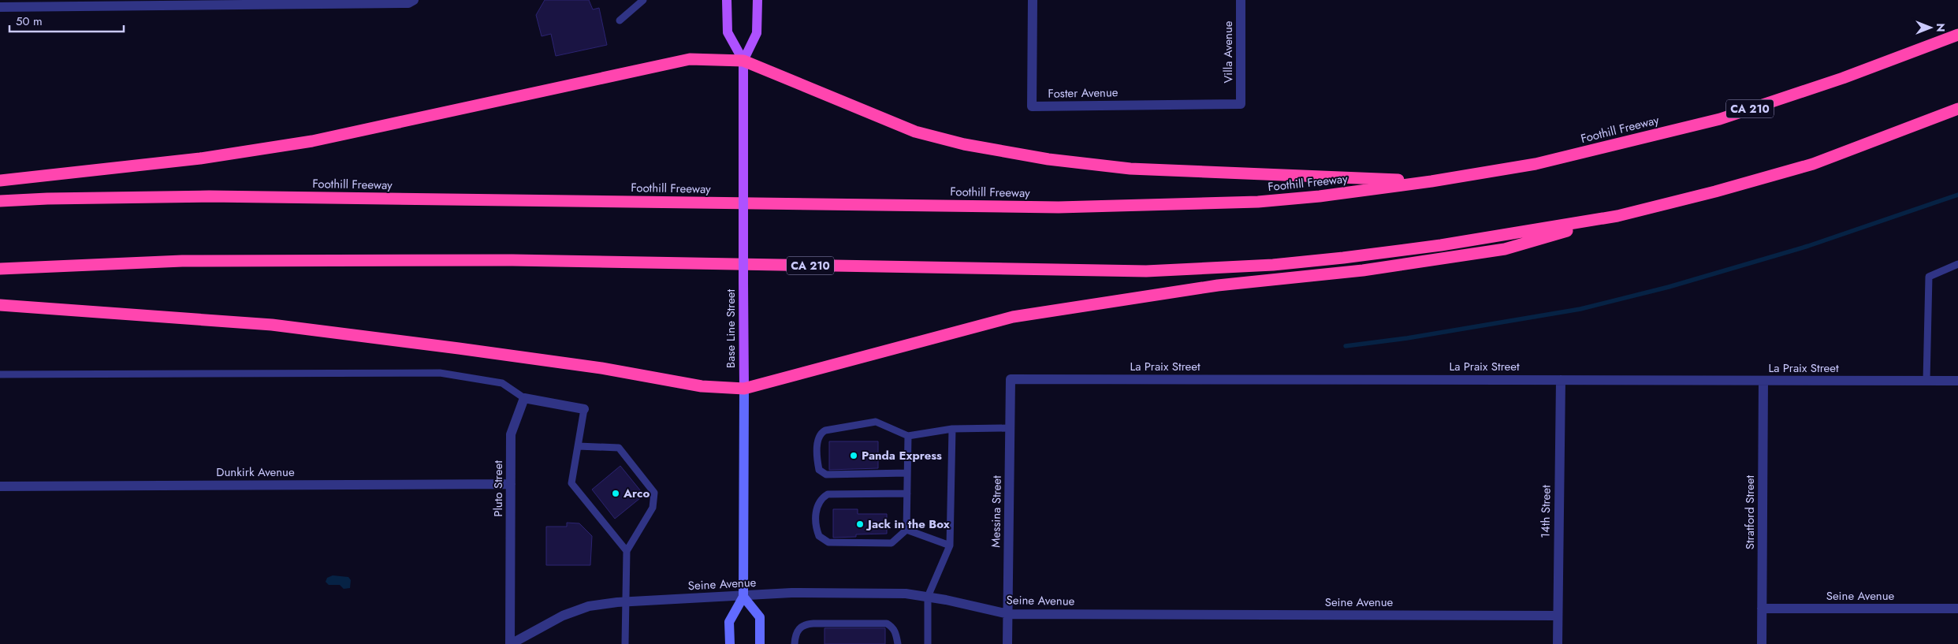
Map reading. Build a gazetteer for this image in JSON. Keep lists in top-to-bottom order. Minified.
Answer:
{"streets":{"highway":["CA 210","Foothill Freeway"],"main road":["Base Line Street"],"street":["Villa Avenue","Foster Avenue","La Praix Street","Dunkirk Avenue","Pluto Street","Messina Street","14th Street","Stratford Street","Seine Avenue"]},"crossings":[["Villa Avenue","Foster Avenue"],["Base Line Street","Seine Avenue"],["La Praix Street","Messina Street"],["La Praix Street","14th Street"],["La Praix Street","Stratford Street"],["Dunkirk Avenue","Pluto Street"],["Pluto Street","Seine Avenue"],["Messina Street","Seine Avenue"],["14th Street","Seine Avenue"],["Stratford Street","Seine Avenue"]],"places":["Panda Express","Arco","Jack in the Box"],"scale_bar":"50 m","north":"right"}
